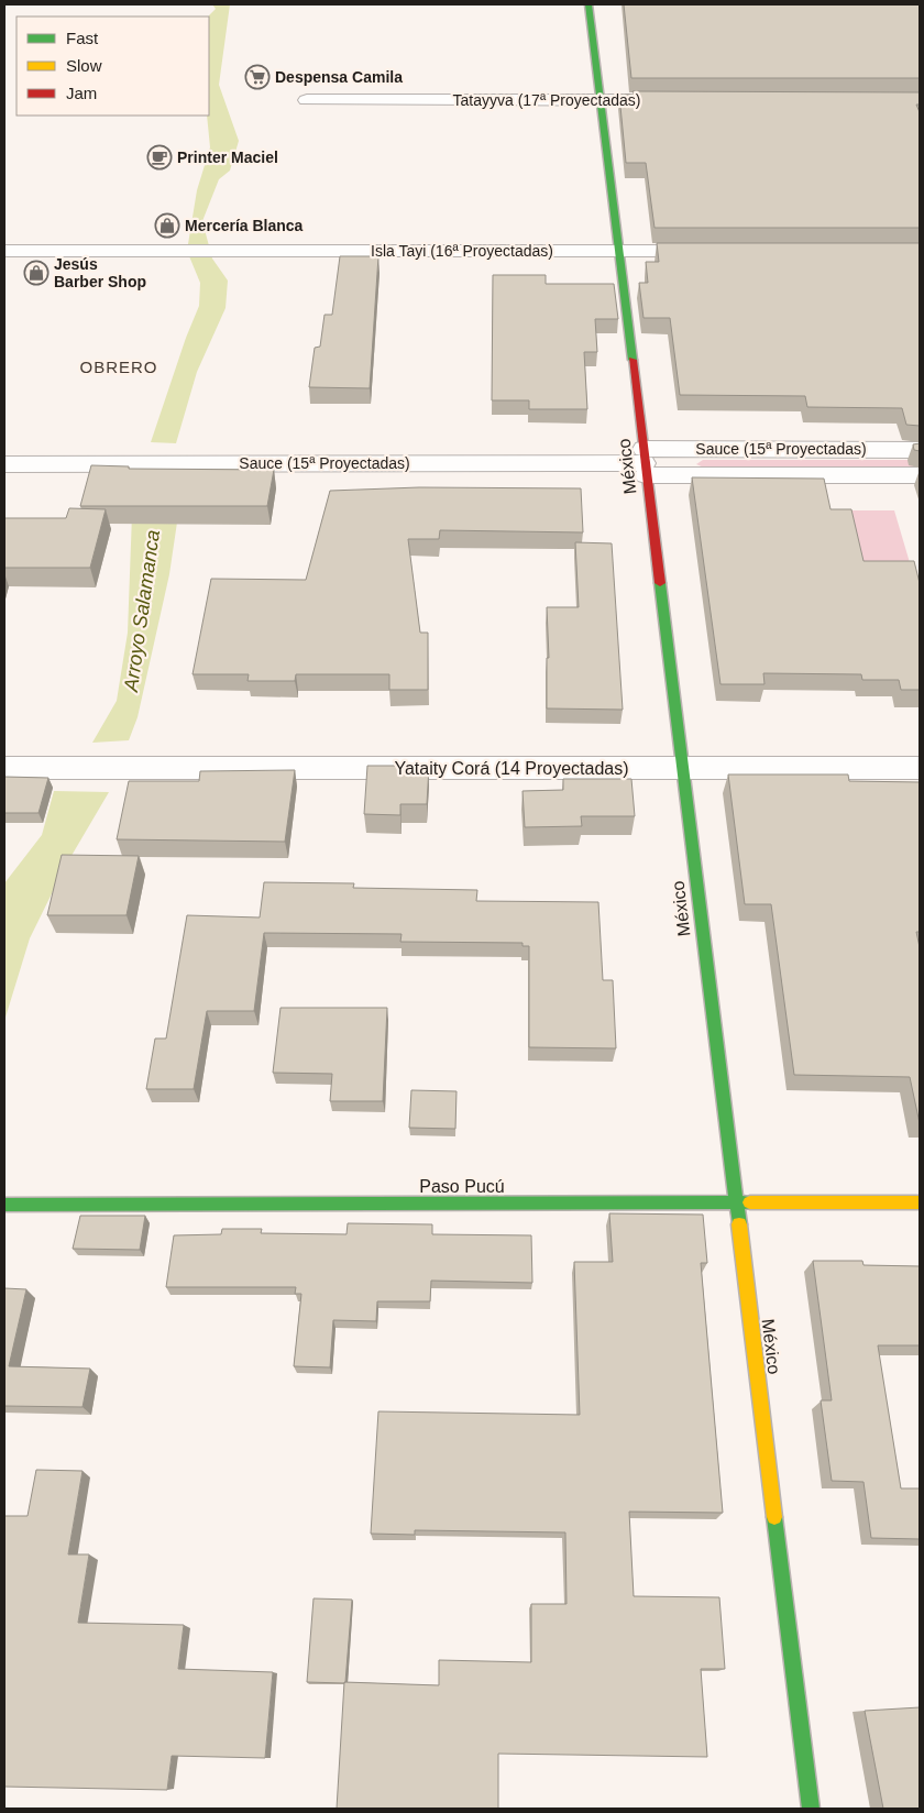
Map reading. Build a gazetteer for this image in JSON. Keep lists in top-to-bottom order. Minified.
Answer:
{"streets":{"street":["Tatayyva (17ª Proyectadas)","Isla Tayi (16ª Proyectadas)","Sauce (15ª Proyectadas)","México","Yataity Corá (14 Proyectadas)","Paso Pucú"]},"crossings":[["Tatayyva (17ª Proyectadas)","México"],["Isla Tayi (16ª Proyectadas)","México"],["Sauce (15ª Proyectadas)","México"],["México","Yataity Corá (14 Proyectadas)"],["México","Paso Pucú"]],"districts":["OBRERO"],"water":["Arroyo Salamanca"],"places":{"supermarket":["Despensa Camila"],"cafe":["Printer Maciel"],"shop":["Mercería Blanca","Jesús Barber Shop"]},"legend":["Fast","Slow","Jam"]}
